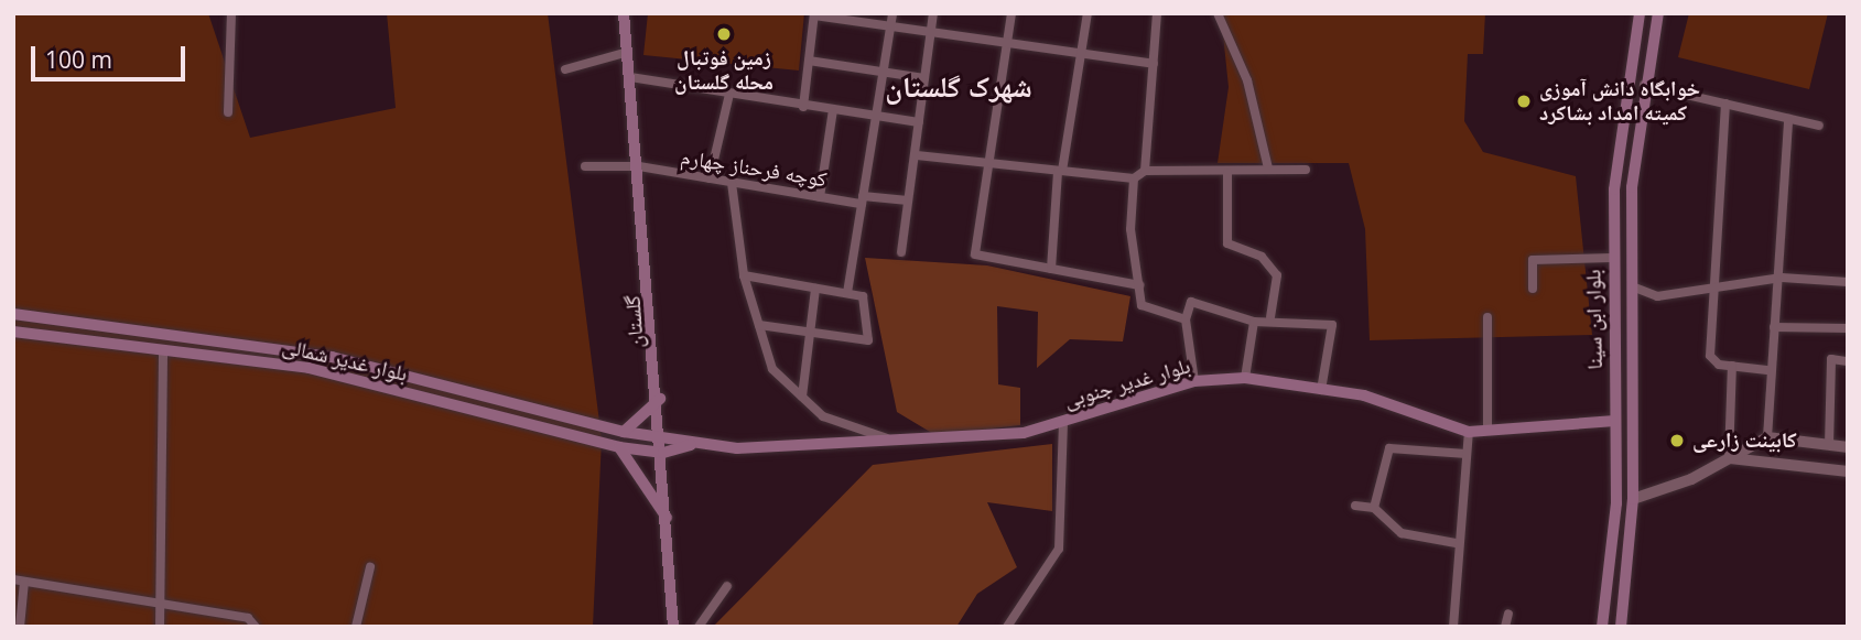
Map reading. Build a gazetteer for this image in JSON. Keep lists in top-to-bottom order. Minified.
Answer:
{"streets":{"main road":["بلوار ابن سینا","گلستان","بلوار غدیر شمالی","بلوار غدیر جنوبی"],"street":["کوچه فرحناز چهارم"]},"crossings":[["کوچه فرحناز چهارم","گلستان"],["بلوار ابن سینا","بلوار غدیر جنوبی"],["گلستان","بلوار غدیر شمالی"],["گلستان","بلوار غدیر جنوبی"],["بلوار غدیر شمالی","بلوار غدیر جنوبی"]],"districts":["شهرک گلستان"],"places":["زمین فوتبال محله گلستان","خوابگاه دانش آموزی کمیته امداد بشاکرد","کابینت زارعی"],"scale_bar":"100 m"}
